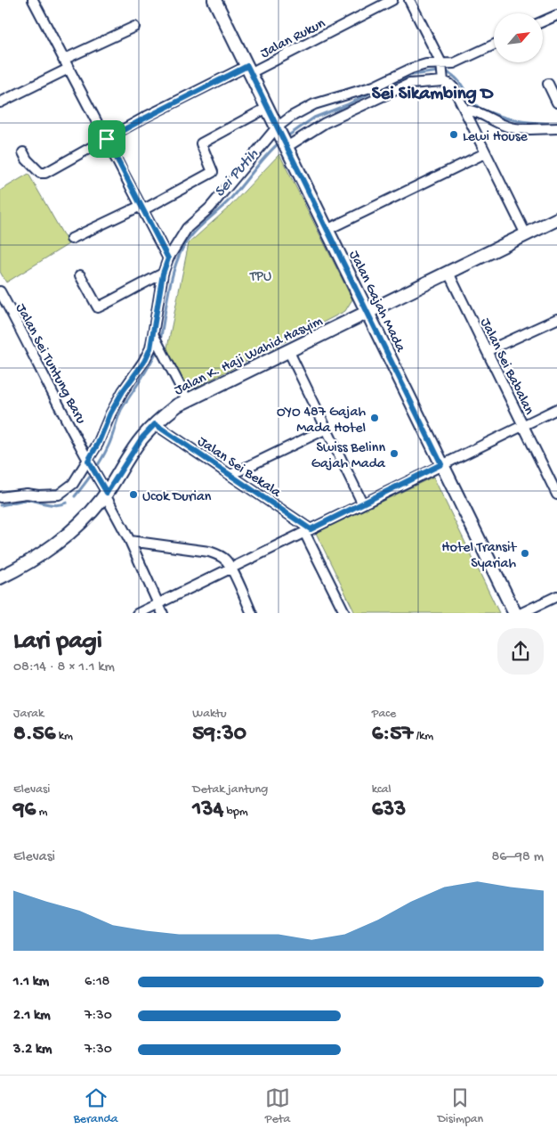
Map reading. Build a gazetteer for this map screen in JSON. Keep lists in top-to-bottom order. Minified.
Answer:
{"streets":{"street":["Jalan Rukun","Jalan Gajah Mada","Jalan K. Haji Wahid Hasyim","Jalan Sei Tuntung Baru","Jalan Sei Babalan","Jalan Sei Bekala"]},"crossings":[["Jalan Rukun","Jalan Gajah Mada"],["Jalan Gajah Mada","Jalan K. Haji Wahid Hasyim"],["Jalan K. Haji Wahid Hasyim","Jalan Sei Tuntung Baru"],["Jalan K. Haji Wahid Hasyim","Jalan Sei Babalan"],["Jalan K. Haji Wahid Hasyim","Jalan Sei Bekala"]],"districts":["Sei Sikambing D"],"water":["Sei Putih"],"parks":["TPU"],"places":["Lewi House","OYO 487 Gajah Mada Hotel","Swiss Belinn Gajah Mada","Ucok Durian","Hotel Transit Syariah"],"north":"top right","page":{"heading":["Lari pagi","08:14 · 8 × 1.1 km"],"stats":[["Jarak","8.56 km"],["Waktu","59:30"],["Pace","6:57 /km"],["Elevasi","96 m"],["Detak jantung","134 bpm"],["kcal","633"]],"chart":["Elevasi","86–98 m"],"list":[{"name":"1.1 km","note":"6:18"},{"name":"2.1 km","note":"7:30"},{"name":"3.2 km","note":"7:30"}],"tabs":["Beranda","Peta","Disimpan"]}}
